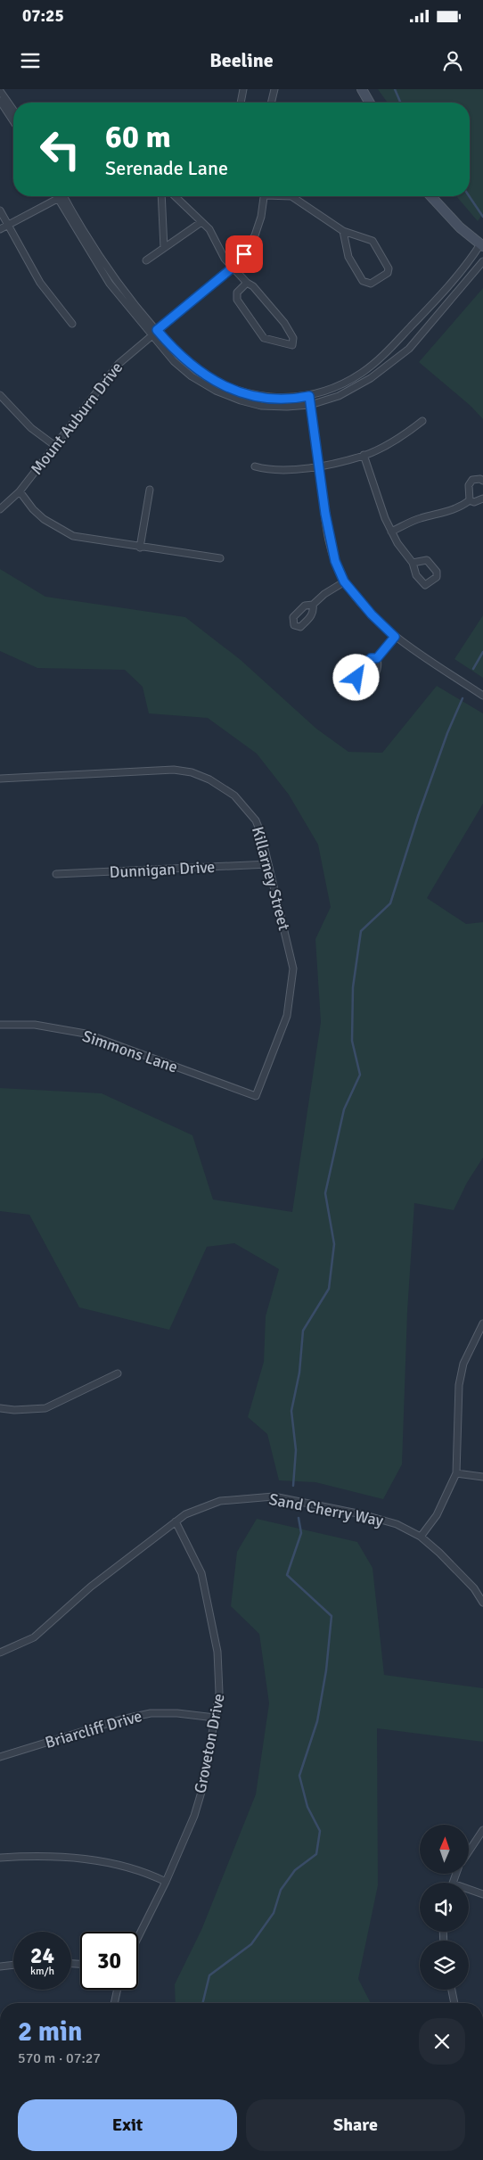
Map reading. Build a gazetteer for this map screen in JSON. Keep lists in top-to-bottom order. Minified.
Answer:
{"streets":{"street":["Mount Auburn Drive","Dunnigan Drive","Killarney Street","Simmons Lane","Sand Cherry Way","Briarcliff Drive","Groveton Drive"]},"crossings":[["Dunnigan Drive","Killarney Street"],["Killarney Street","Simmons Lane"],["Sand Cherry Way","Groveton Drive"],["Briarcliff Drive","Groveton Drive"]],"north":"top","page":{"status":"07:25","header":"Beeline","turn":["60 m","Serenade Lane"],"speed":"24 km/h","limit":"30","heading":["2 min","570 m · 07:27"],"buttons":["Exit","Share"]}}
